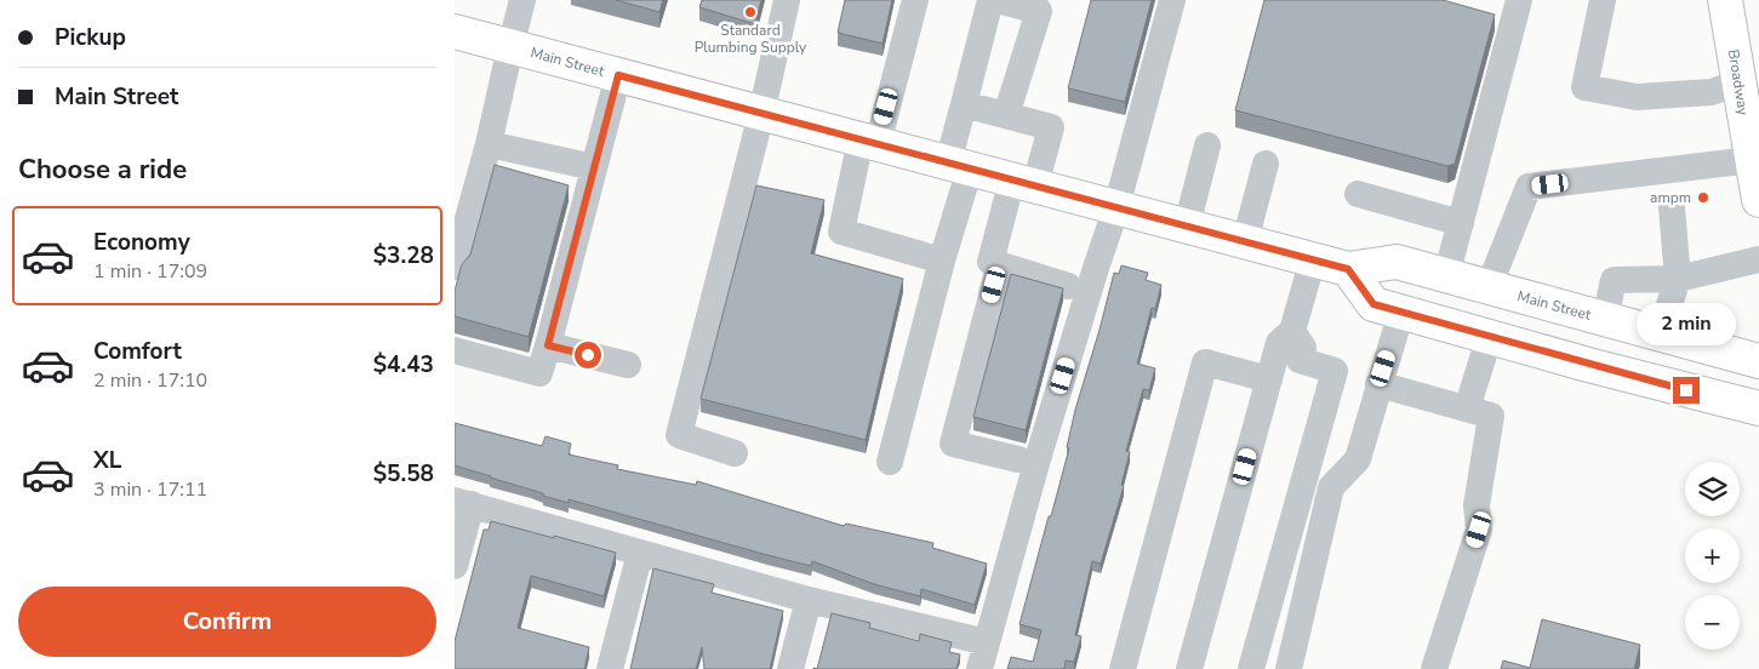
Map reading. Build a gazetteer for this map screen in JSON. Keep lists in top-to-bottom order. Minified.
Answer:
{"streets":{"main road":["Main Street","Broadway"]},"places":["Standard Plumbing Supply","ampm"],"page":{"banner":["Pickup","Main Street"],"heading":"Choose a ride","list":[{"name":"Economy","note":"1 min · 17:09","value":"$3.28"},{"name":"Comfort","note":"2 min · 17:10","value":"$4.43"},{"name":"XL","note":"3 min · 17:11","value":"$5.58"}],"bubble":"2 min","map_buttons":["+","−"],"buttons":"Confirm"}}
